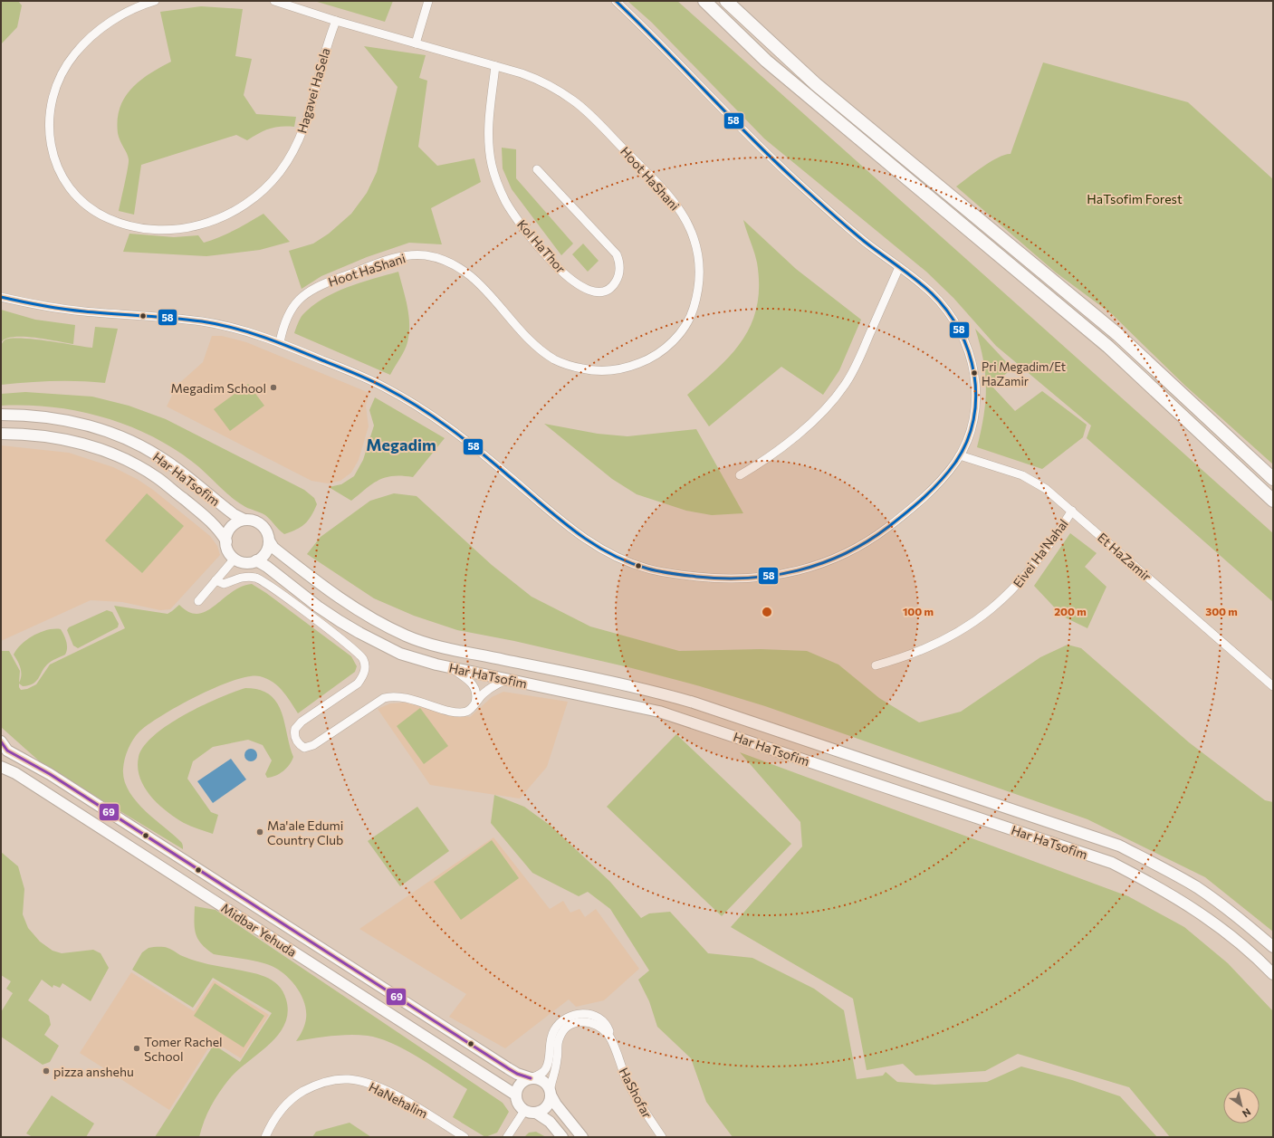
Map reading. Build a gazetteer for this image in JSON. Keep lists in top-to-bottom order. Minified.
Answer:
{"streets":{"main road":["Har HaTsofim","Midbar Yehuda"],"street":["Hagavei HaSela","Hoot HaShani","Kol HaThor","Eivei Ha'Nahal","Et HaZamir","HaShofar","HaNehalim"]},"crossings":[["Hagavei HaSela","Hoot HaShani"],["Hoot HaShani","Kol HaThor"],["Eivei Ha'Nahal","Et HaZamir"],["Midbar Yehuda","HaShofar"]],"districts":["Megadim"],"parks":["HaTsofim Forest"],"places":["Pri Megadim/Et HaZamir","Megadim School","Ma'ale Edumi Country Club","Tomer Rachel School","pizza anshehu"],"lines":["transit line 58","transit line 69"],"north":"bottom right","rings":["100 m","200 m","300 m"]}
